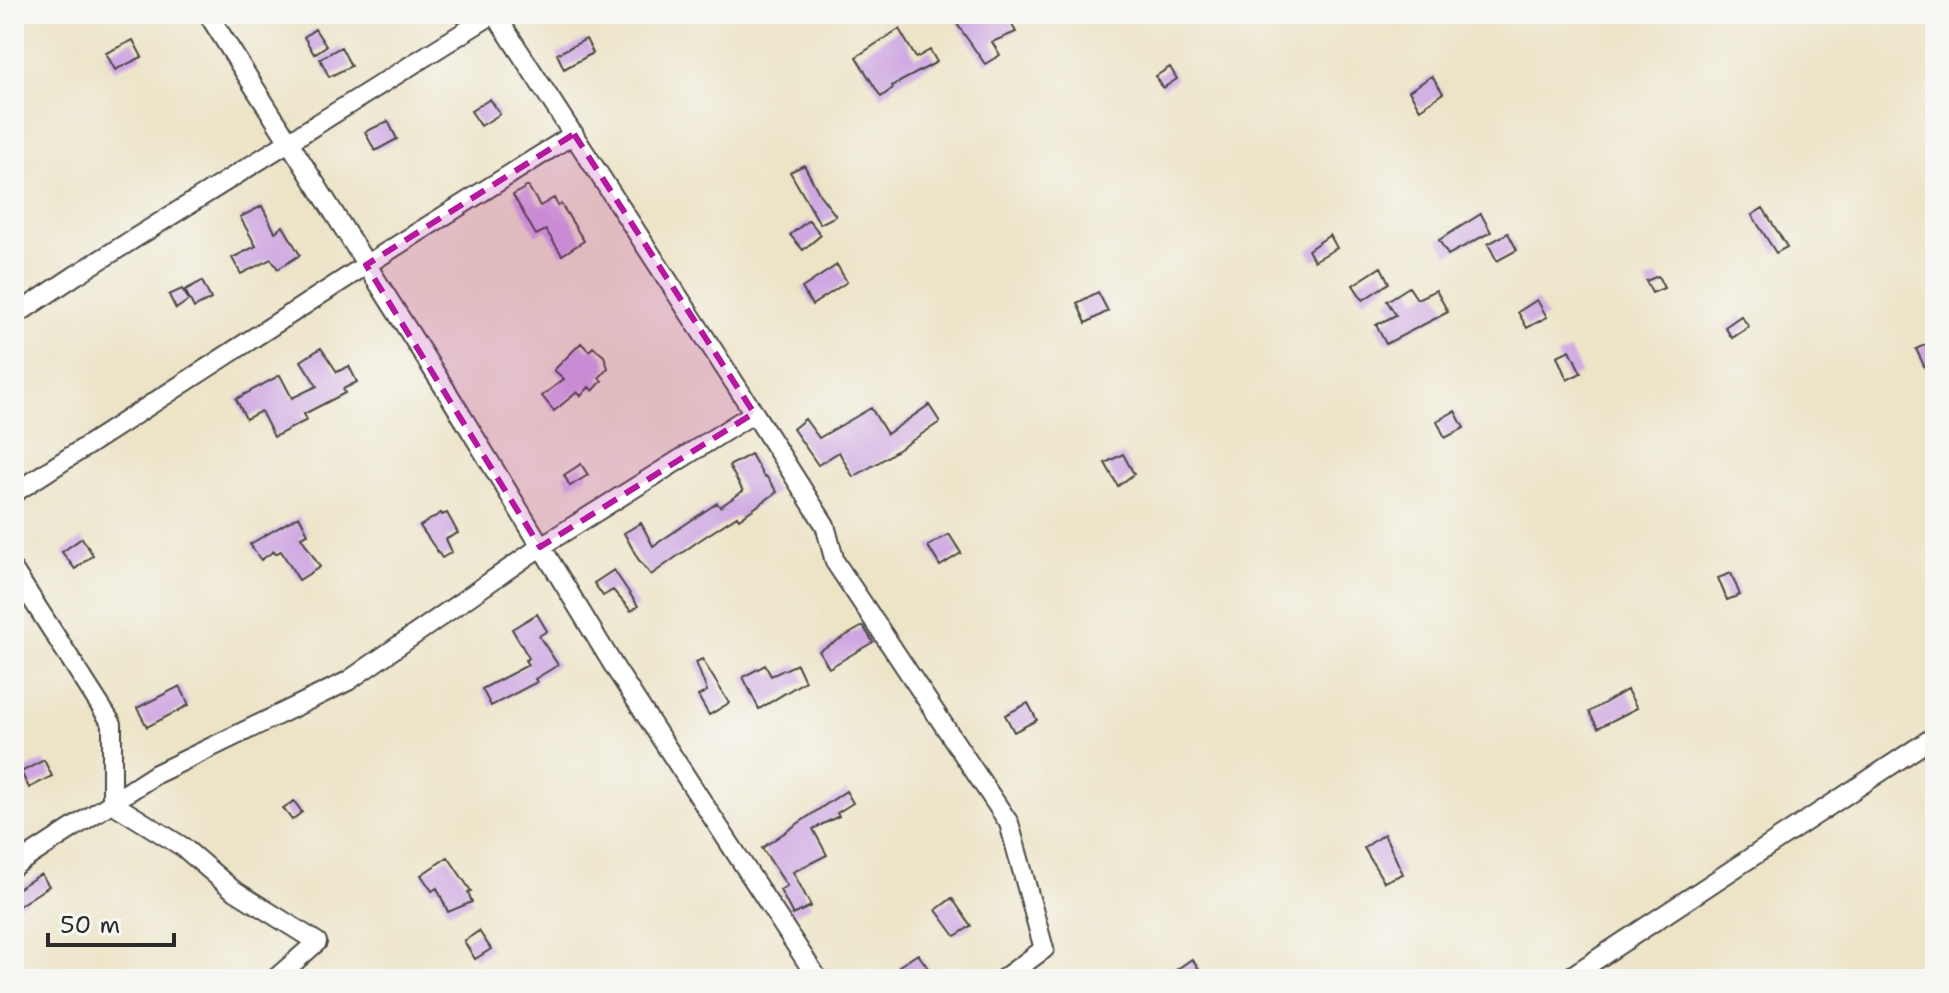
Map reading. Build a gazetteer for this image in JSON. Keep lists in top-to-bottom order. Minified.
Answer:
{"scale_bar":"50 m"}
